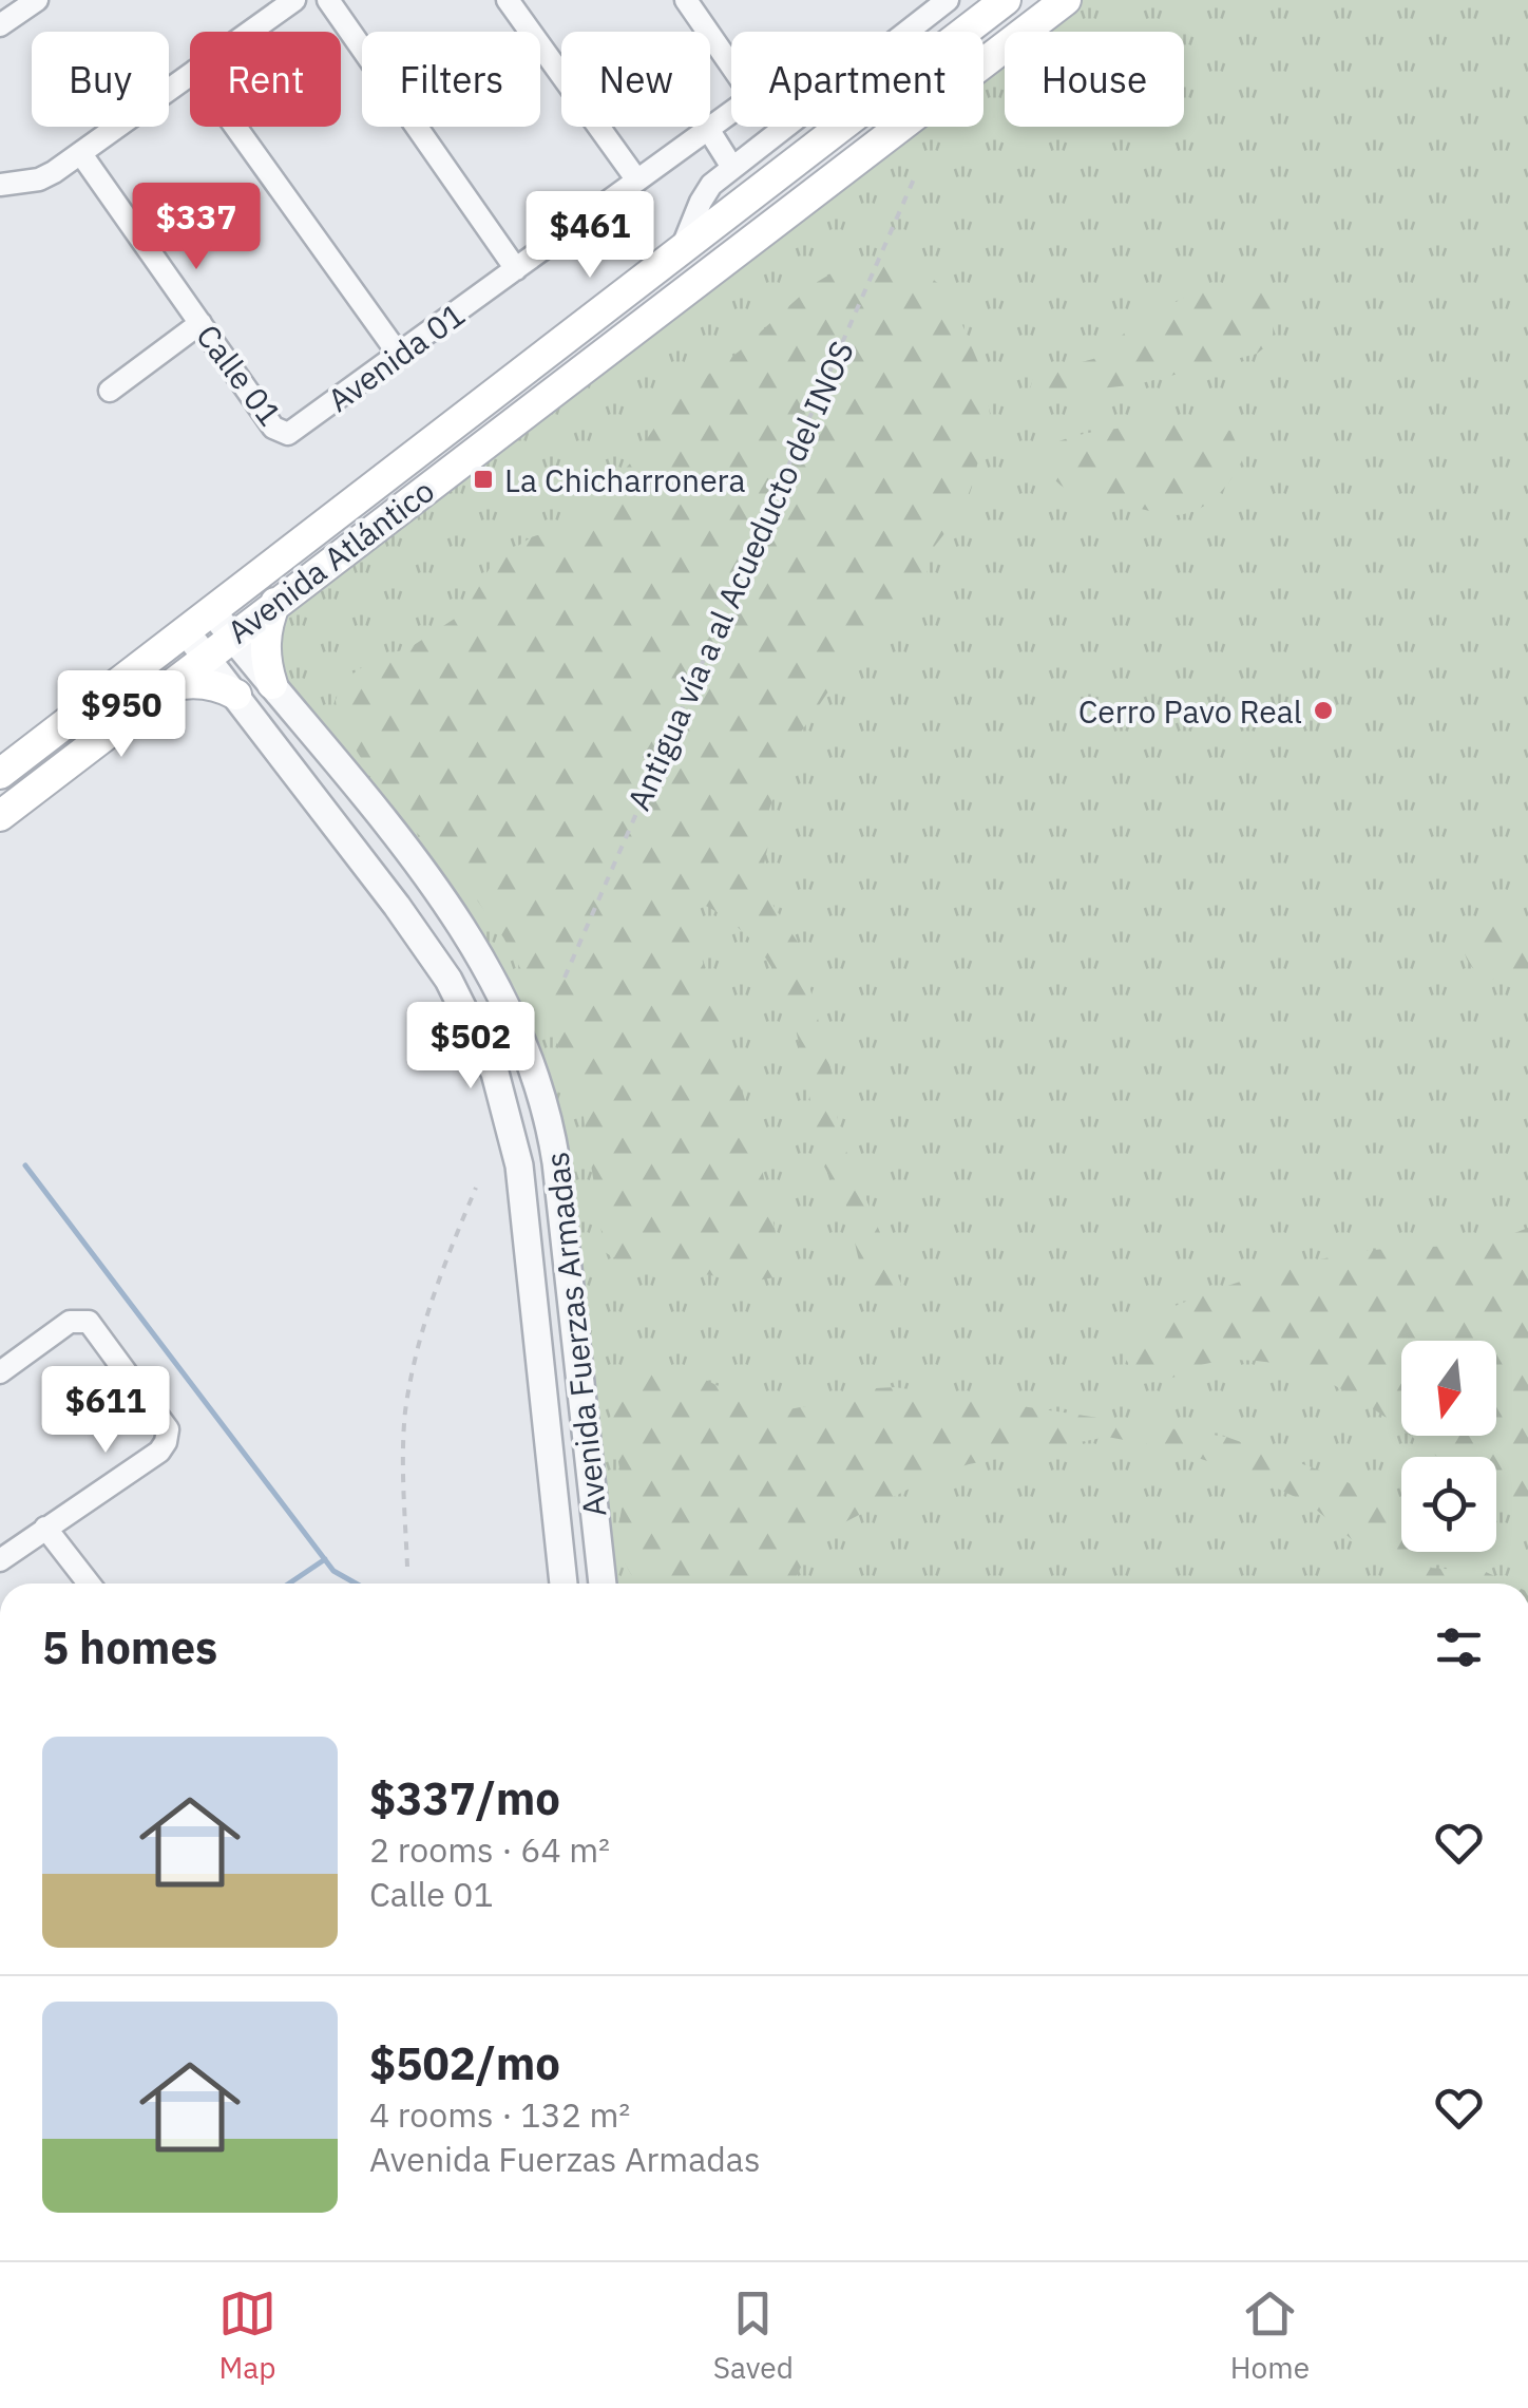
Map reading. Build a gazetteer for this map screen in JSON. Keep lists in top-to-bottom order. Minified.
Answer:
{"streets":{"main road":["Avenida Atlántico"],"street":["Avenida 01","Calle 01","Avenida Fuerzas Armadas"],"path":["Antigua vía a al Acueducto del INOS"]},"crossings":[["Avenida 01","Calle 01"],["Avenida Atlántico","Avenida Fuerzas Armadas"]],"places":{"transit":["La Chicharronera"],"other":["Cerro Pavo Real"]},"north":"bottom","page":{"chip":["Buy","Rent","Filters","New","Apartment","House"],"price":["$337","$461","$950","$502","$611"],"heading":"5 homes","list":[{"name":"$337/mo","note":"2 rooms · 64 m² · Calle 01"},{"name":"$502/mo","note":"4 rooms · 132 m² · Avenida Fuerzas Armadas"}],"tabs":["Map","Saved","Home"]}}
